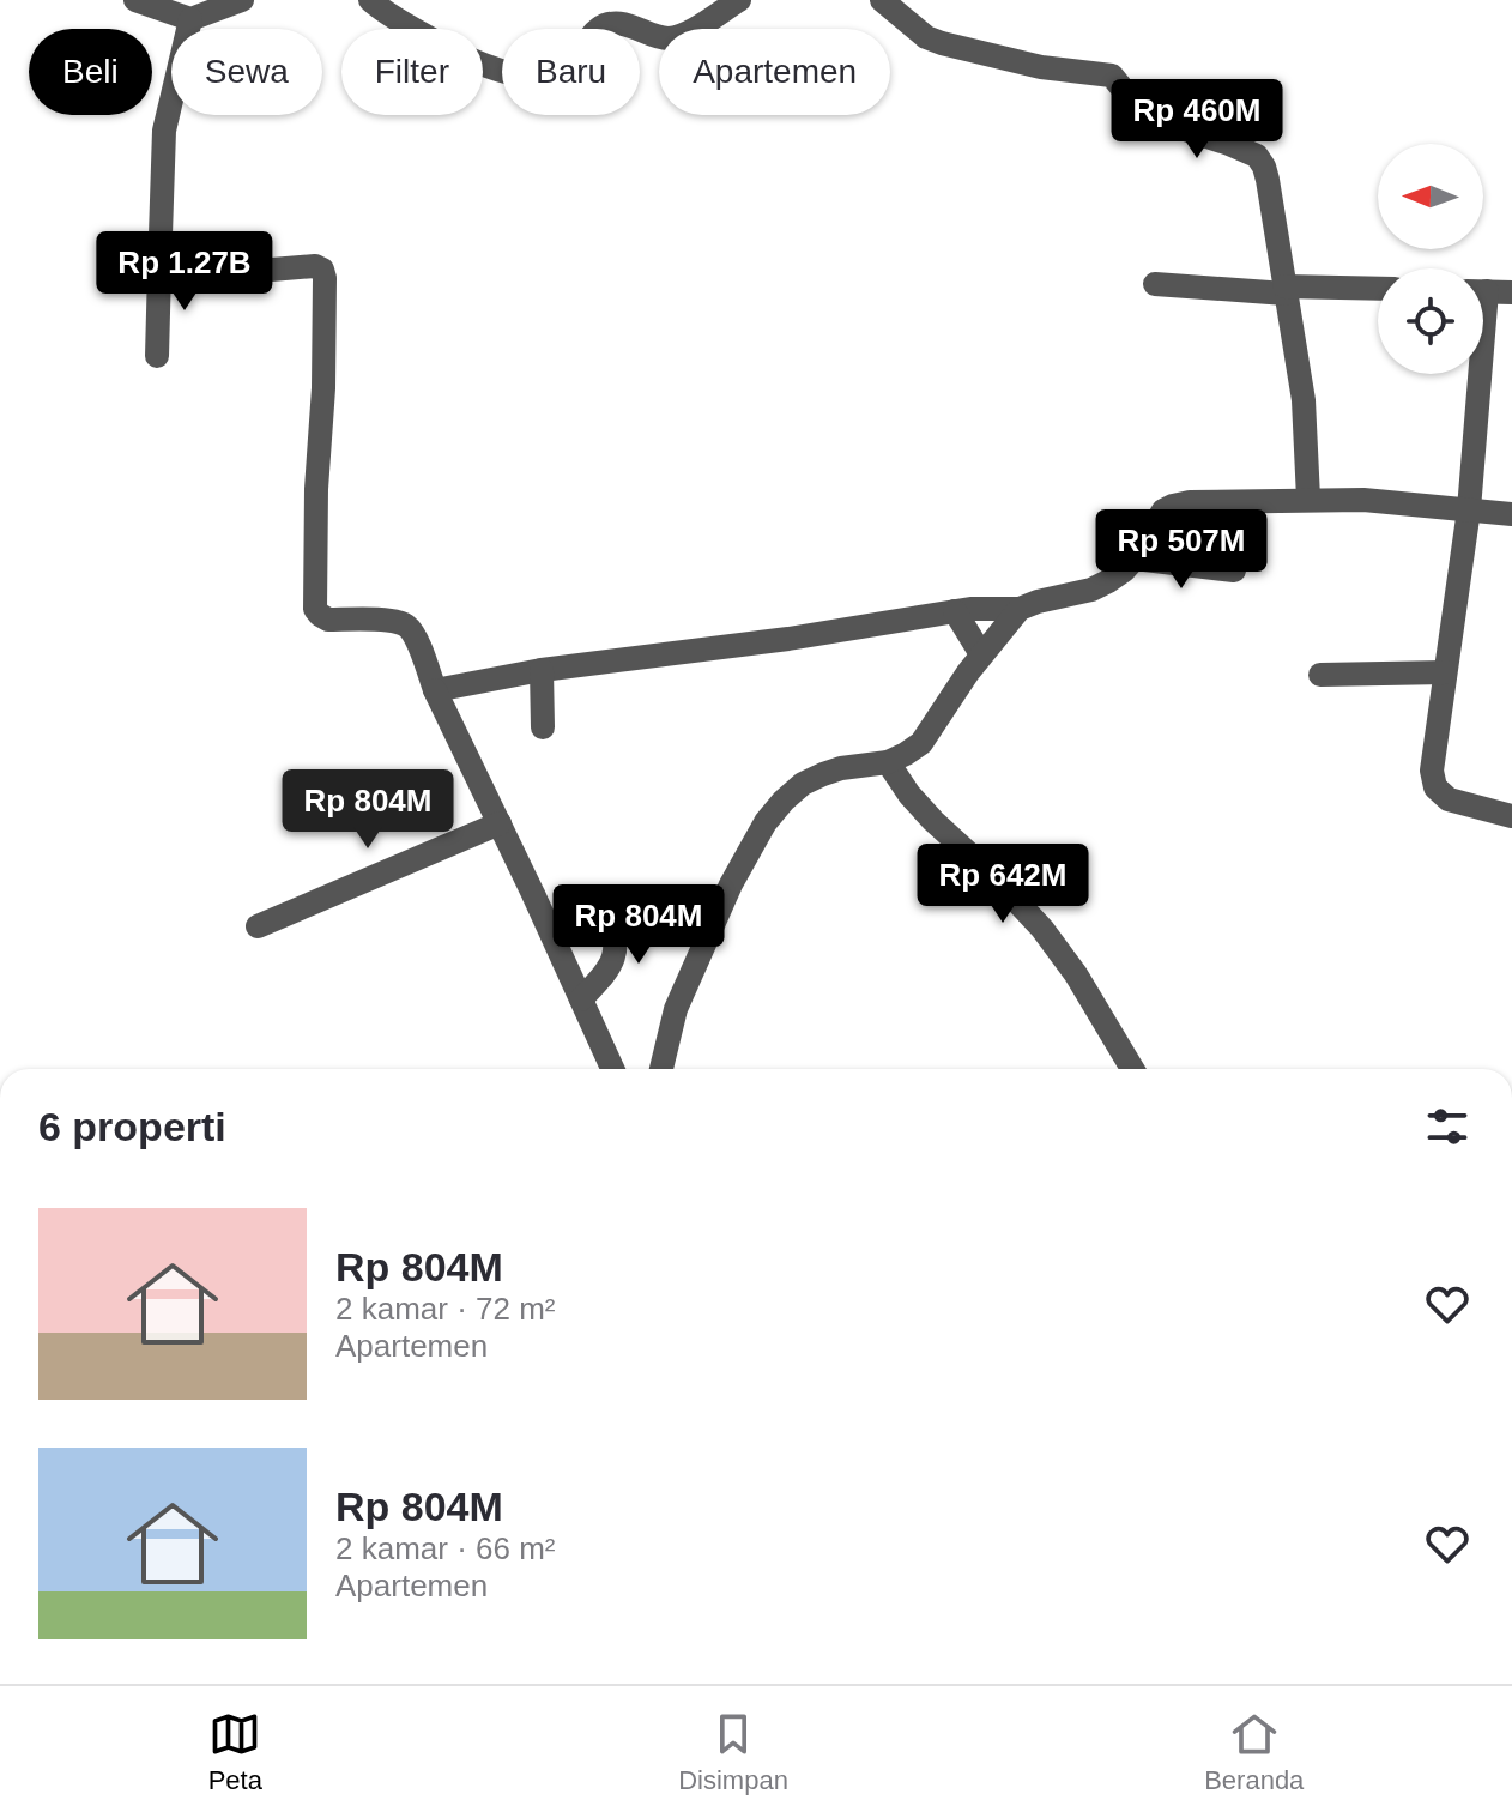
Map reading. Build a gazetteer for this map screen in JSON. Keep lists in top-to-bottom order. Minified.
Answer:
{"north":"left","page":{"chip":["Beli","Sewa","Filter","Baru","Apartemen"],"price":["Rp 460M","Rp 1.27B","Rp 507M","Rp 804M","Rp 642M","Rp 804M"],"heading":"6 properti","list":[{"name":"Rp 804M","note":"2 kamar · 72 m² · Apartemen"},{"name":"Rp 804M","note":"2 kamar · 66 m² · Apartemen"}],"tabs":["Peta","Disimpan","Beranda"]}}
